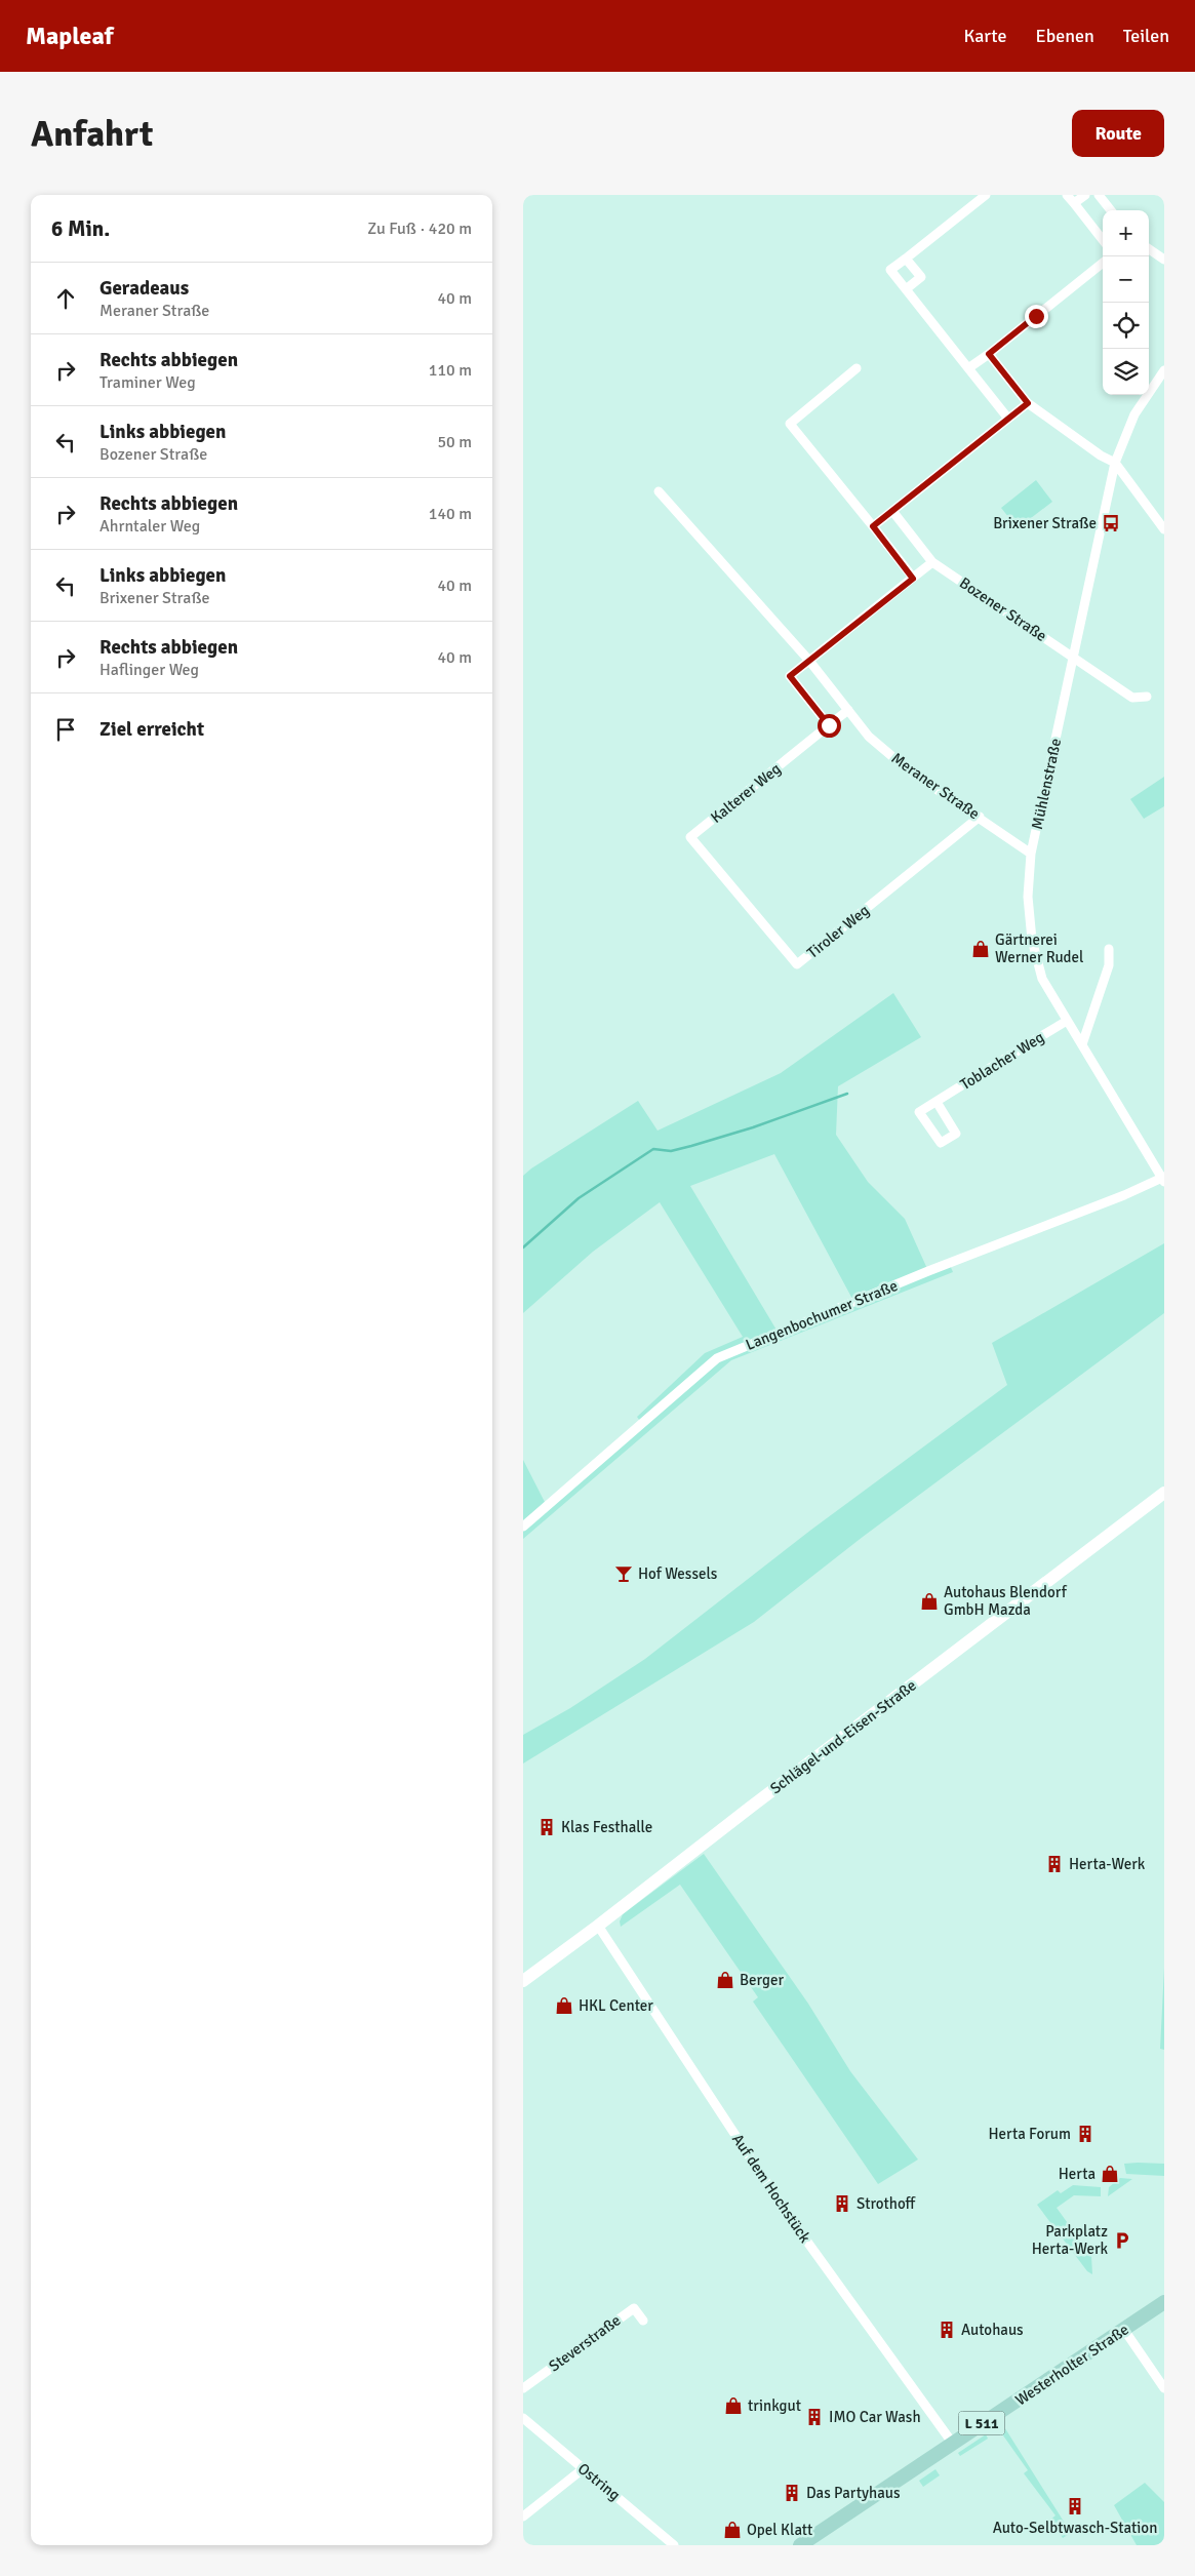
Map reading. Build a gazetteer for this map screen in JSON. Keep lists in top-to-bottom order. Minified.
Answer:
{"streets":{"main road":["Westerholter Straße","L 511"],"street":["Bozener Straße","Mühlenstraße","Meraner Straße","Kalterer Weg","Tiroler Weg","Toblacher Weg","Langenbochumer Straße","Schlägel-und-Eisen-Straße","Auf dem Hochstück","Steverstraße","Ostring"]},"crossings":[["Bozener Straße","Mühlenstraße"],["Mühlenstraße","Meraner Straße"],["Mühlenstraße","Toblacher Weg"],["Mühlenstraße","Langenbochumer Straße"],["Meraner Straße","Tiroler Weg"],["Kalterer Weg","Tiroler Weg"],["Schlägel-und-Eisen-Straße","Auf dem Hochstück"],["Auf dem Hochstück","Westerholter Straße"]],"places":{"bus stop":["Brixener Straße"],"shop":["Gärtnerei Werner Rudel","Autohaus Blendorf GmbH Mazda","Berger","HKL Center","Herta","trinkgut","Opel Klatt"],"bar":["Hof Wessels"],"building":["Klas Festhalle","Herta-Werk","Herta Forum","Strothoff","Autohaus","IMO Car Wash","Das Partyhaus","Auto-Selbtwasch-Station"],"parking":["Parkplatz Herta-Werk"]},"page":{"header":"Mapleaf","nav":["Karte","Ebenen","Teilen"],"buttons":"Route","title":"Anfahrt","heading":["6 Min.","Zu Fuß · 420 m"],"map_buttons":["+","−"],"list":[["Geradeaus","Meraner Straße","40 m"],["Rechts abbiegen","Traminer Weg","110 m"],["Links abbiegen","Bozener Straße","50 m"],["Rechts abbiegen","Ahrntaler Weg","140 m"],["Links abbiegen","Brixener Straße","40 m"],["Rechts abbiegen","Haflinger Weg","40 m"],"Ziel erreicht"]}}
